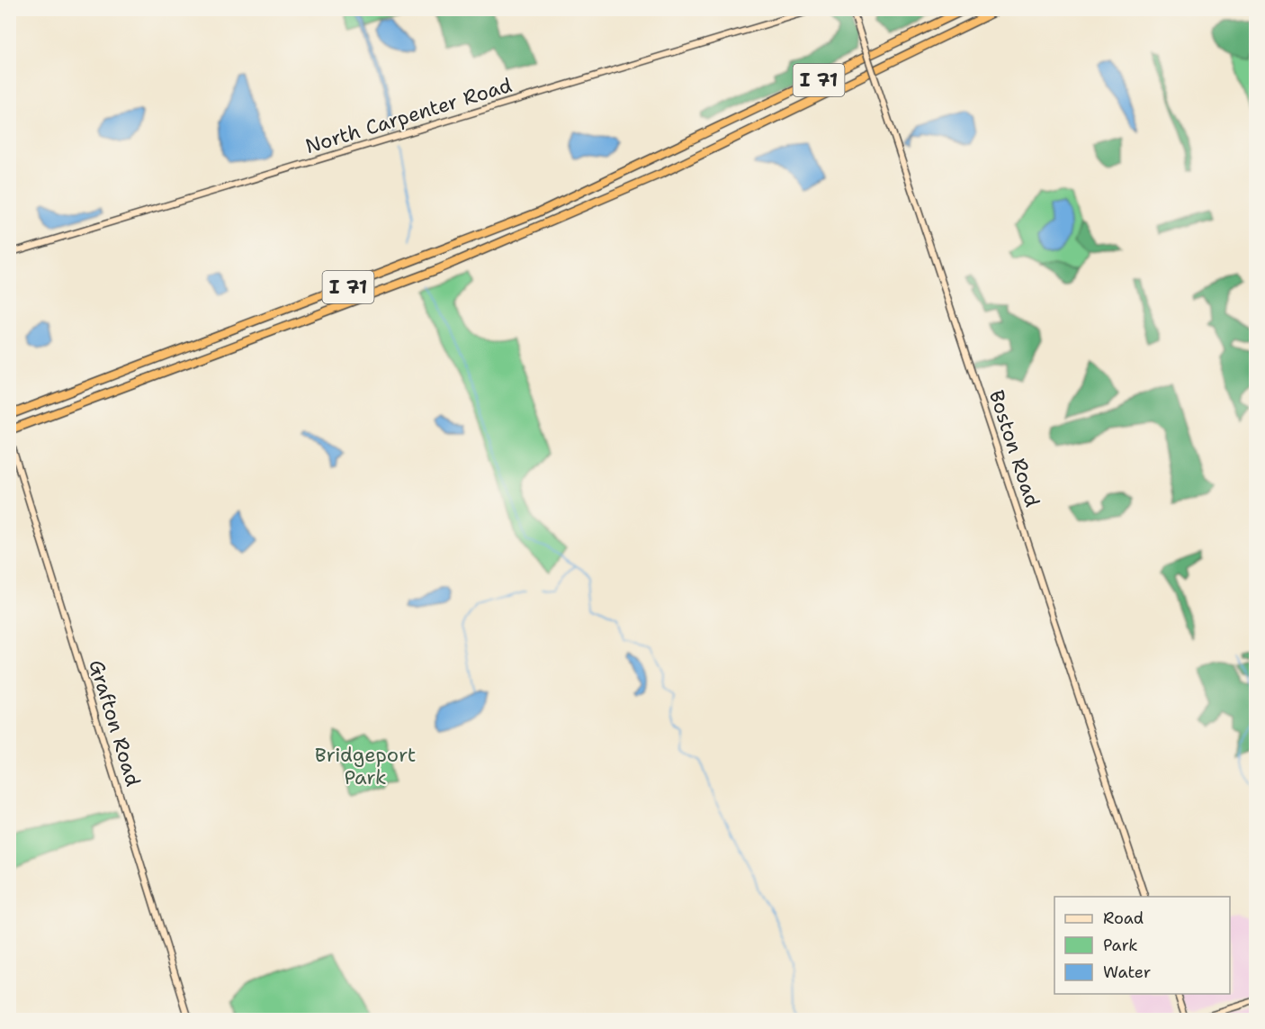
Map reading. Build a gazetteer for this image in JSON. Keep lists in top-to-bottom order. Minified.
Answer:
{"streets":{"highway":["I 71"],"street":["North Carpenter Road","Boston Road","Grafton Road"]},"parks":["Bridgeport Park"],"legend":["Road","Park","Water"]}
